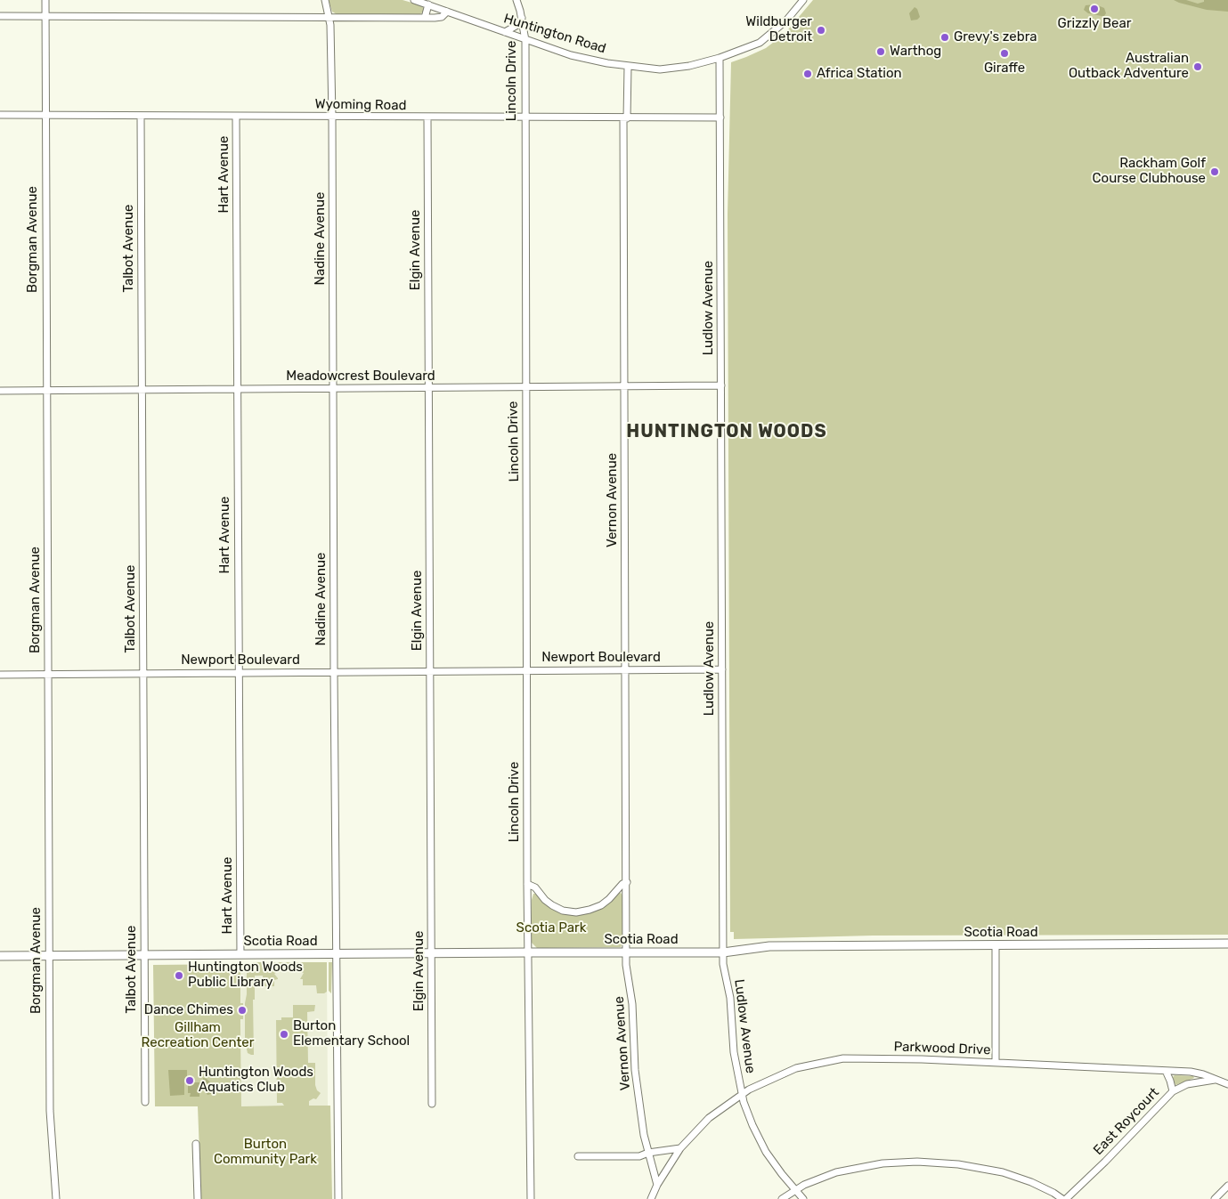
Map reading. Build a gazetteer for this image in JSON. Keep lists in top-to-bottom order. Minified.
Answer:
{"streets":{"street":["Huntington Road","Lincoln Drive","Wyoming Road","Hart Avenue","Nadine Avenue","Borgman Avenue","Talbot Avenue","Elgin Avenue","Ludlow Avenue","Meadowcrest Boulevard","Vernon Avenue","Newport Boulevard","Scotia Road","Parkwood Drive","East Roycourt"]},"crossings":[["Huntington Road","Lincoln Drive"],["Huntington Road","Ludlow Avenue"],["Huntington Road","Vernon Avenue"],["Lincoln Drive","Wyoming Road"],["Lincoln Drive","Meadowcrest Boulevard"],["Lincoln Drive","Newport Boulevard"],["Lincoln Drive","Scotia Road"],["Wyoming Road","Hart Avenue"],["Wyoming Road","Nadine Avenue"],["Wyoming Road","Borgman Avenue"],["Wyoming Road","Talbot Avenue"],["Wyoming Road","Elgin Avenue"],["Wyoming Road","Ludlow Avenue"],["Wyoming Road","Vernon Avenue"],["Hart Avenue","Meadowcrest Boulevard"],["Hart Avenue","Newport Boulevard"],["Hart Avenue","Scotia Road"],["Nadine Avenue","Meadowcrest Boulevard"],["Nadine Avenue","Newport Boulevard"],["Nadine Avenue","Scotia Road"],["Borgman Avenue","Meadowcrest Boulevard"],["Borgman Avenue","Newport Boulevard"],["Borgman Avenue","Scotia Road"],["Talbot Avenue","Meadowcrest Boulevard"],["Talbot Avenue","Newport Boulevard"],["Talbot Avenue","Scotia Road"],["Elgin Avenue","Meadowcrest Boulevard"],["Elgin Avenue","Newport Boulevard"],["Elgin Avenue","Scotia Road"],["Ludlow Avenue","Meadowcrest Boulevard"],["Ludlow Avenue","Newport Boulevard"],["Ludlow Avenue","Scotia Road"],["Ludlow Avenue","Parkwood Drive"],["Meadowcrest Boulevard","Vernon Avenue"],["Vernon Avenue","Newport Boulevard"],["Vernon Avenue","Scotia Road"],["Vernon Avenue","Parkwood Drive"],["Parkwood Drive","East Roycourt"]],"districts":["HUNTINGTON WOODS"],"parks":["Scotia Park","Gillham Recreation Center","Burton Community Park"],"places":["Grizzly Bear","Wildburger Detroit","Grevy's zebra","Warthog","Giraffe","Australian Outback Adventure","Africa Station","Rackham Golf Course Clubhouse","Huntington Woods Public Library","Dance Chimes","Burton Elementary School","Huntington Woods Aquatics Club"]}
